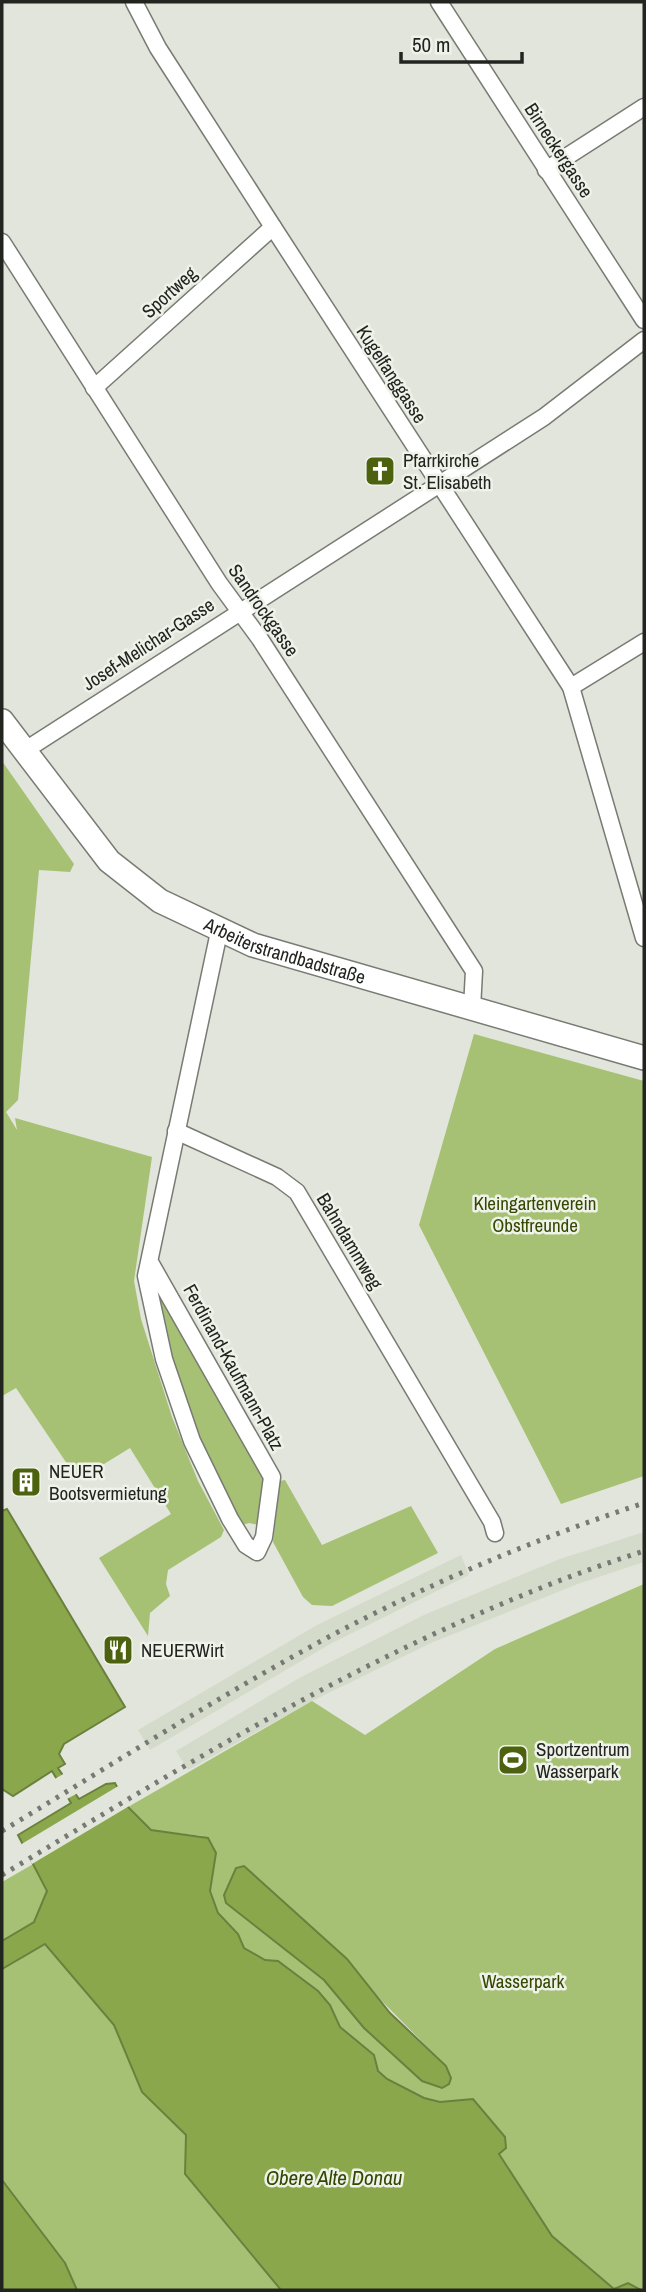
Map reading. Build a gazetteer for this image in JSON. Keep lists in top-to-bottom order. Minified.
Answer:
{"streets":{"street":["Birneckergasse","Sportweg","Kugelfanggasse","Sandrockgasse","Josef-Melichar-Gasse","Arbeiterstrandbadstraße","Bahndammweg","Ferdinand-Kaufmann-Platz"]},"crossings":[["Sportweg","Kugelfanggasse"],["Sportweg","Sandrockgasse"],["Kugelfanggasse","Josef-Melichar-Gasse"],["Sandrockgasse","Josef-Melichar-Gasse"],["Sandrockgasse","Arbeiterstrandbadstraße"],["Josef-Melichar-Gasse","Arbeiterstrandbadstraße"],["Bahndammweg","Ferdinand-Kaufmann-Platz"]],"water":["Obere Alte Donau"],"parks":["Kleingartenverein Obstfreunde","Wasserpark"],"places":{"church":["Pfarrkirche St. Elisabeth"],"building":["NEUER Bootsvermietung"],"restaurant":["NEUERWirt"],"sports":["Sportzentrum Wasserpark"]},"scale_bar":"50 m"}
